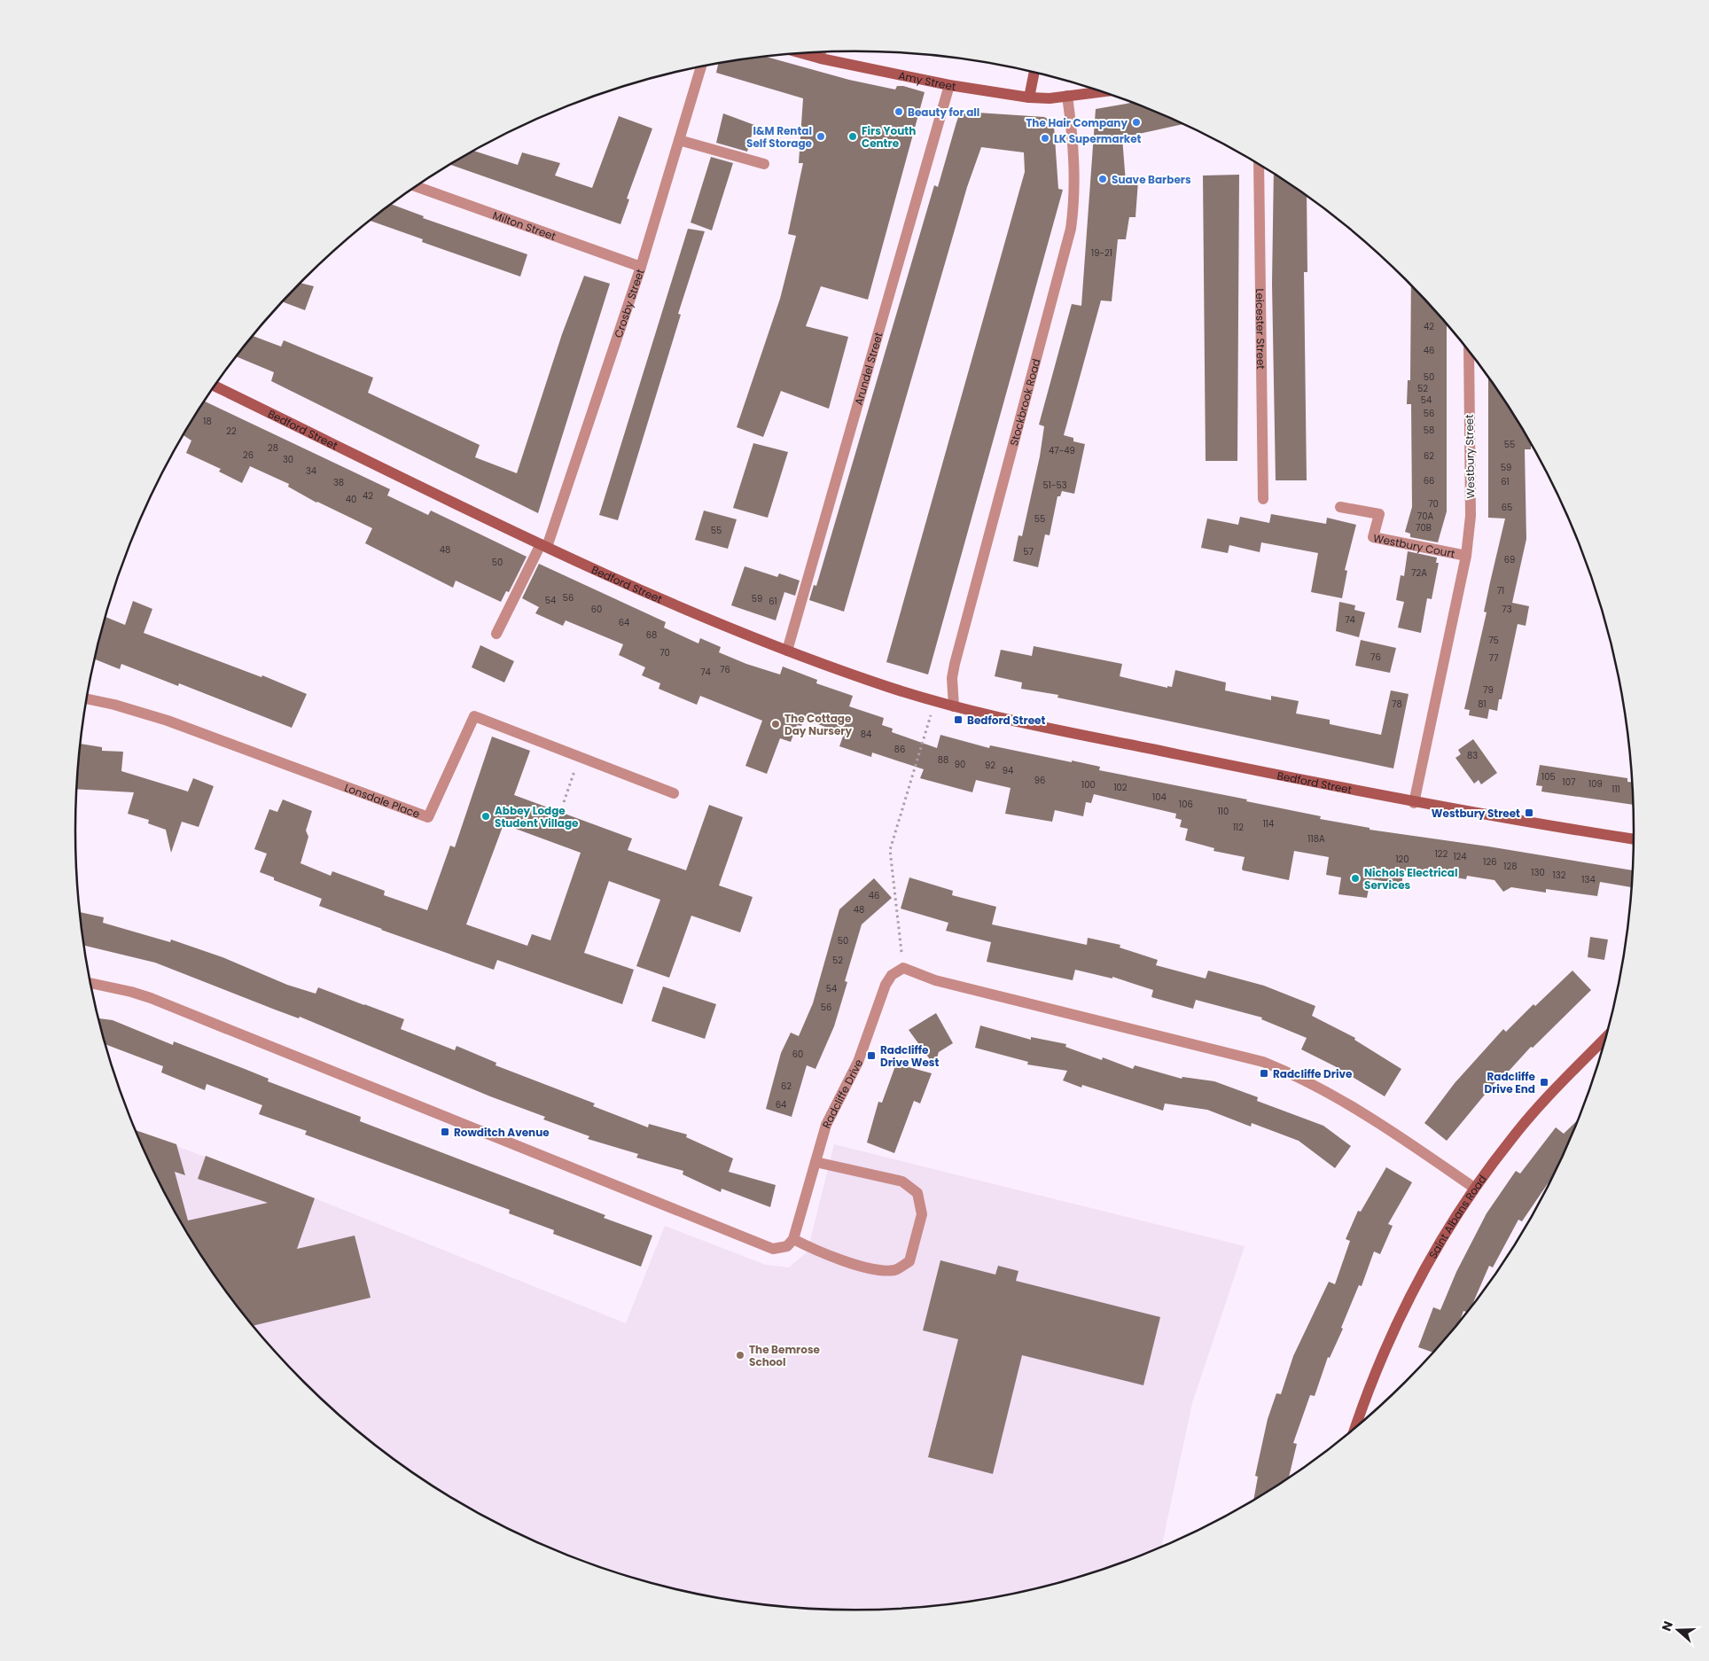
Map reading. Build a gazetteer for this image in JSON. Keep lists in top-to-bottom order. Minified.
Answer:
{"streets":{"street":["Amy Street","Milton Street","Crosby Street","Leicester Street","Arundel Street","Stockbrook Road","Bedford Street","Westbury Street","Westbury Court","Lonsdale Place","Radcliffe Drive","Saint Albans Road"]},"crossings":[["Amy Street","Arundel Street"],["Amy Street","Stockbrook Road"],["Milton Street","Crosby Street"],["Crosby Street","Bedford Street"],["Arundel Street","Bedford Street"],["Stockbrook Road","Bedford Street"],["Bedford Street","Westbury Street"],["Westbury Street","Westbury Court"]],"places":{"other":["Beauty for all","The Hair Company","I&M Rental Self Storage","Firs Youth Centre","LK Supermarket","Suave Barbers","The Cottage Day Nursery","Abbey Lodge Student Village","Nichols Electrical Services","The Bemrose School"],"transit":["Bedford Street","Westbury Street","Radcliffe Drive West","Radcliffe Drive","Radcliffe Drive End","Rowditch Avenue"]},"house_numbers":["19-21","42","46","50","52","54","56","18","58","22","55","28","47-49","26","62","30","59","34","66","61","38","51-53","42","40","70","65","70A","55","70B","55","48","57","69","50","72A","71","56","59","54","61","60","73","74","64","68","75","70","76","77","76","74","79","78","81","84","86","83","88","90","92","94","105","96","107","109","100","102","111","104","106","110","114","112","118A","122","124","120","126","128","130","132","134","46","48","50","52","54","56","60","62","64"],"north":"left"}
